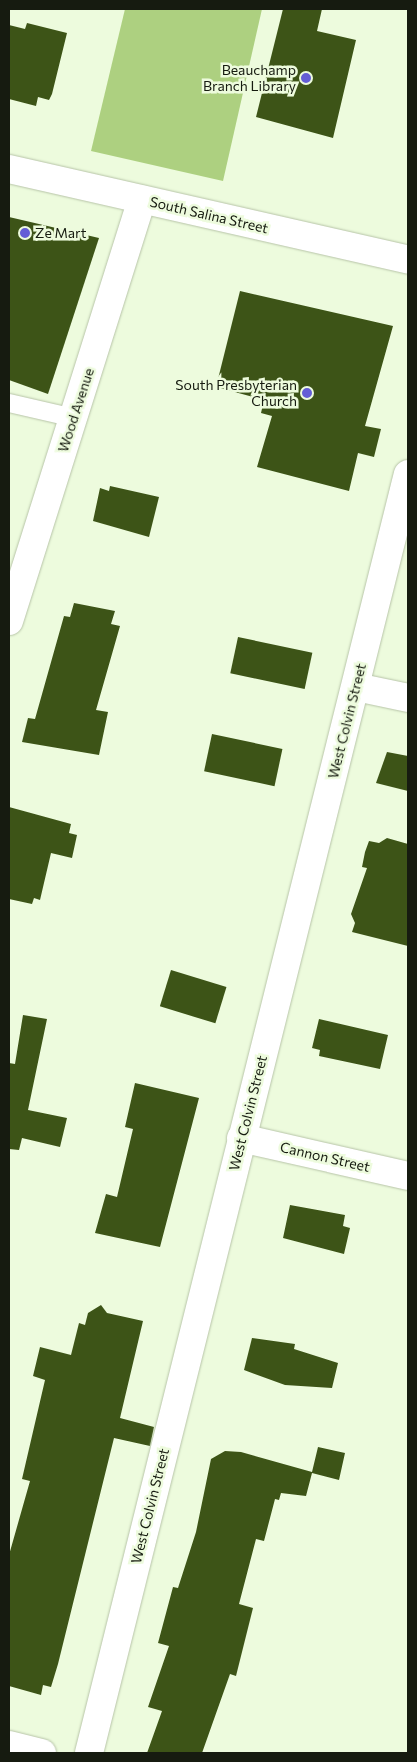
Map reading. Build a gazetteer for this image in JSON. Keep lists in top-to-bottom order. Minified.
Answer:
{"streets":{"street":["South Salina Street","Wood Avenue","West Colvin Street","Cannon Street"]},"crossings":[["South Salina Street","Wood Avenue"],["West Colvin Street","Cannon Street"]],"places":["Beauchamp Branch Library","Ze Mart","South Presbyterian Church"]}
